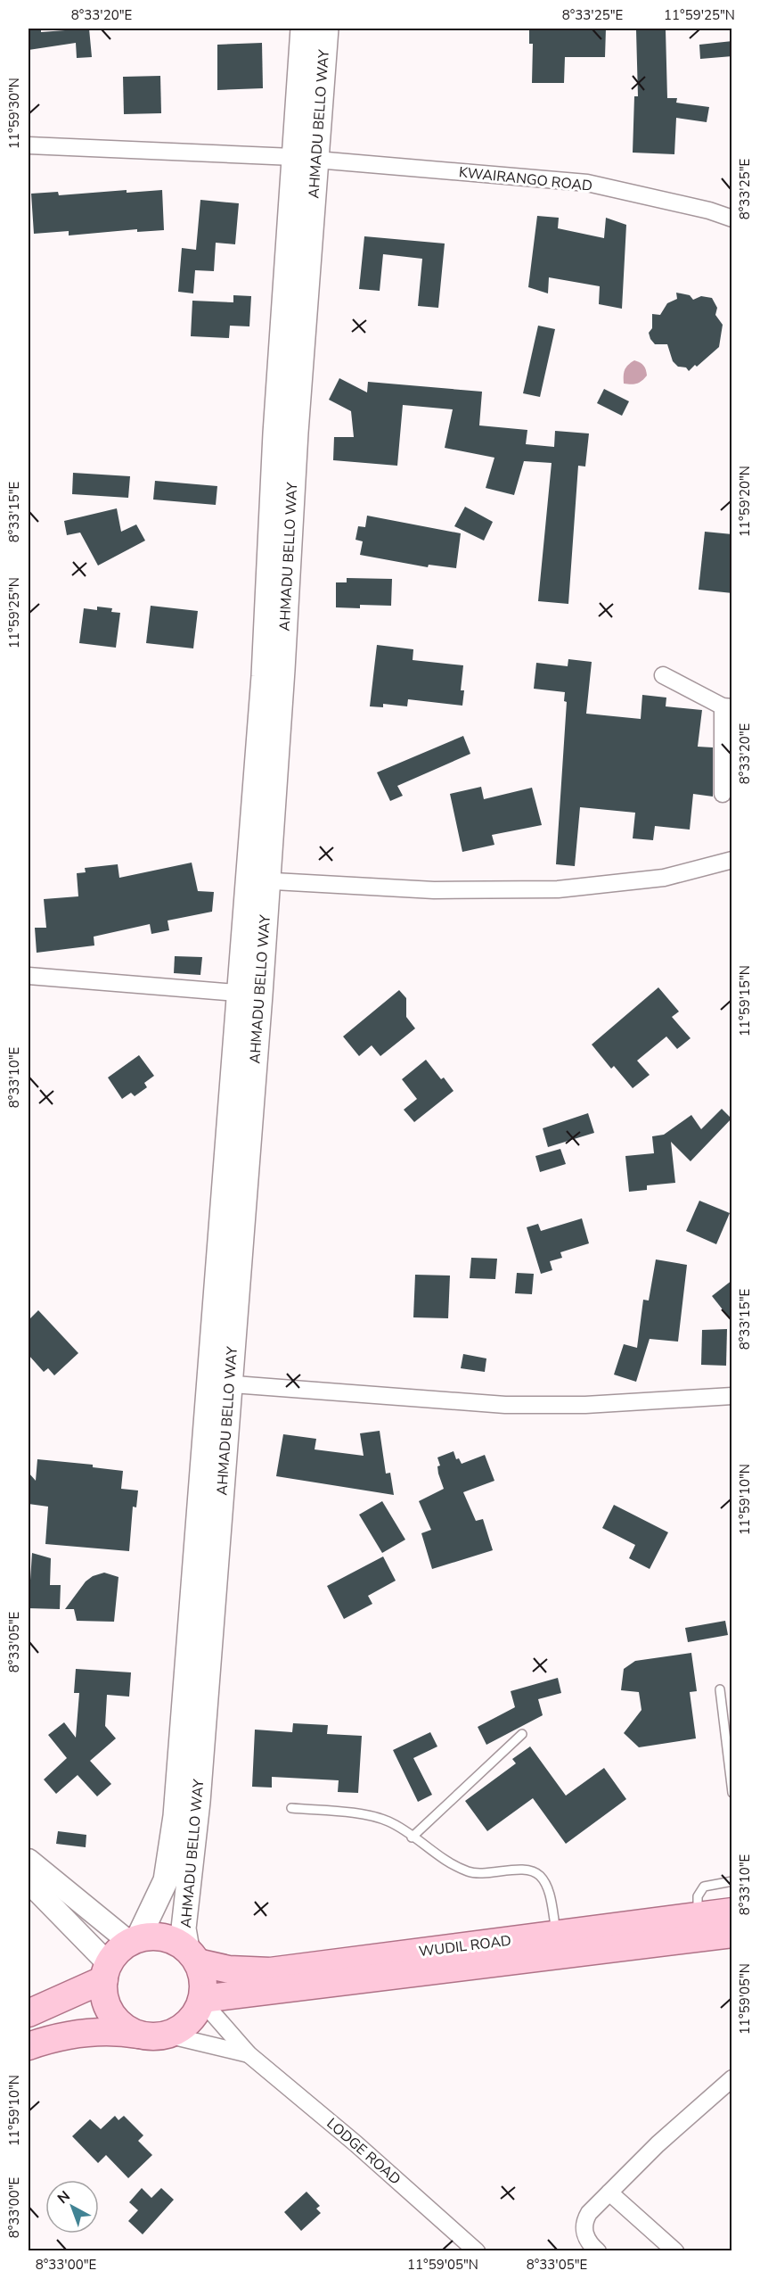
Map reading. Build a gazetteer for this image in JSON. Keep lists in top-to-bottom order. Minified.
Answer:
{"streets":{"main road":["AHMADU BELLO WAY","WUDIL ROAD"],"street":["KWAIRANGO ROAD","LODGE ROAD"]},"crossings":[["AHMADU BELLO WAY","KWAIRANGO ROAD"],["AHMADU BELLO WAY","WUDIL ROAD"],["AHMADU BELLO WAY","LODGE ROAD"],["WUDIL ROAD","LODGE ROAD"]],"north":"top left","coordinates":["8°33'20\"E","8°33'25\"E","11°59'25\"N","11°59'30\"N","11°59'20\"N","8°33'15\"E","11°59'15\"N","8°33'10\"E","11°59'10\"N","8°33'05\"E","11°59'05\"N","8°33'00\"E"]}
